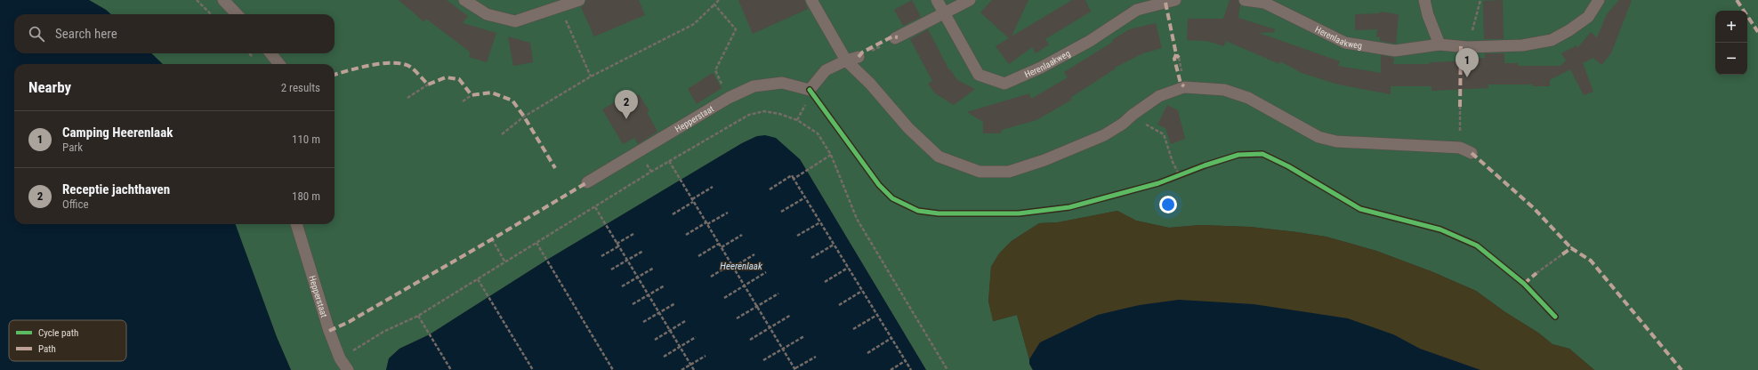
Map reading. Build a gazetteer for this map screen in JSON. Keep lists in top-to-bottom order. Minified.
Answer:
{"streets":{"lane":["Herenlaakweg","Hepperstaat"]},"water":["Heerenlaak"],"legend":["Cycle path","Path"],"page":{"map_buttons":["+","−"],"search":"Search here","pins":["1","2"],"heading":["Nearby","2 results"],"list":[{"mark":"1","name":"Camping Heerenlaak","note":"Park","value":"110 m"},{"mark":"2","name":"Receptie jachthaven","note":"Office","value":"180 m"}]}}
